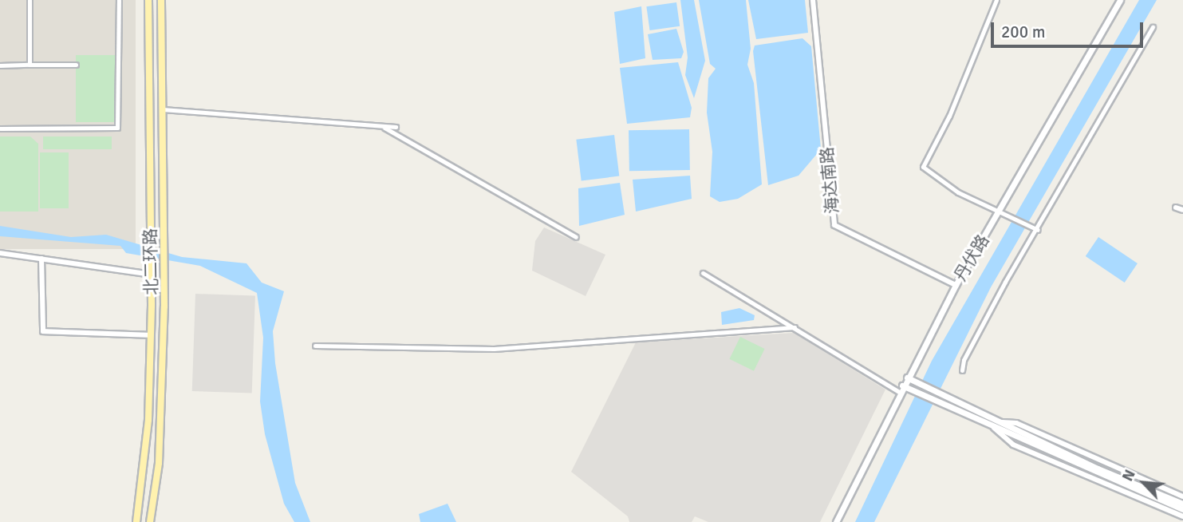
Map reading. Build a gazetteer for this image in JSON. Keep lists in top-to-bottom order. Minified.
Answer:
{"streets":{"main road":["丹伏路","北二环路"],"street":["海达南路"]},"crossings":[["海达南路","丹伏路"]],"scale_bar":"200 m","north":"top left"}
